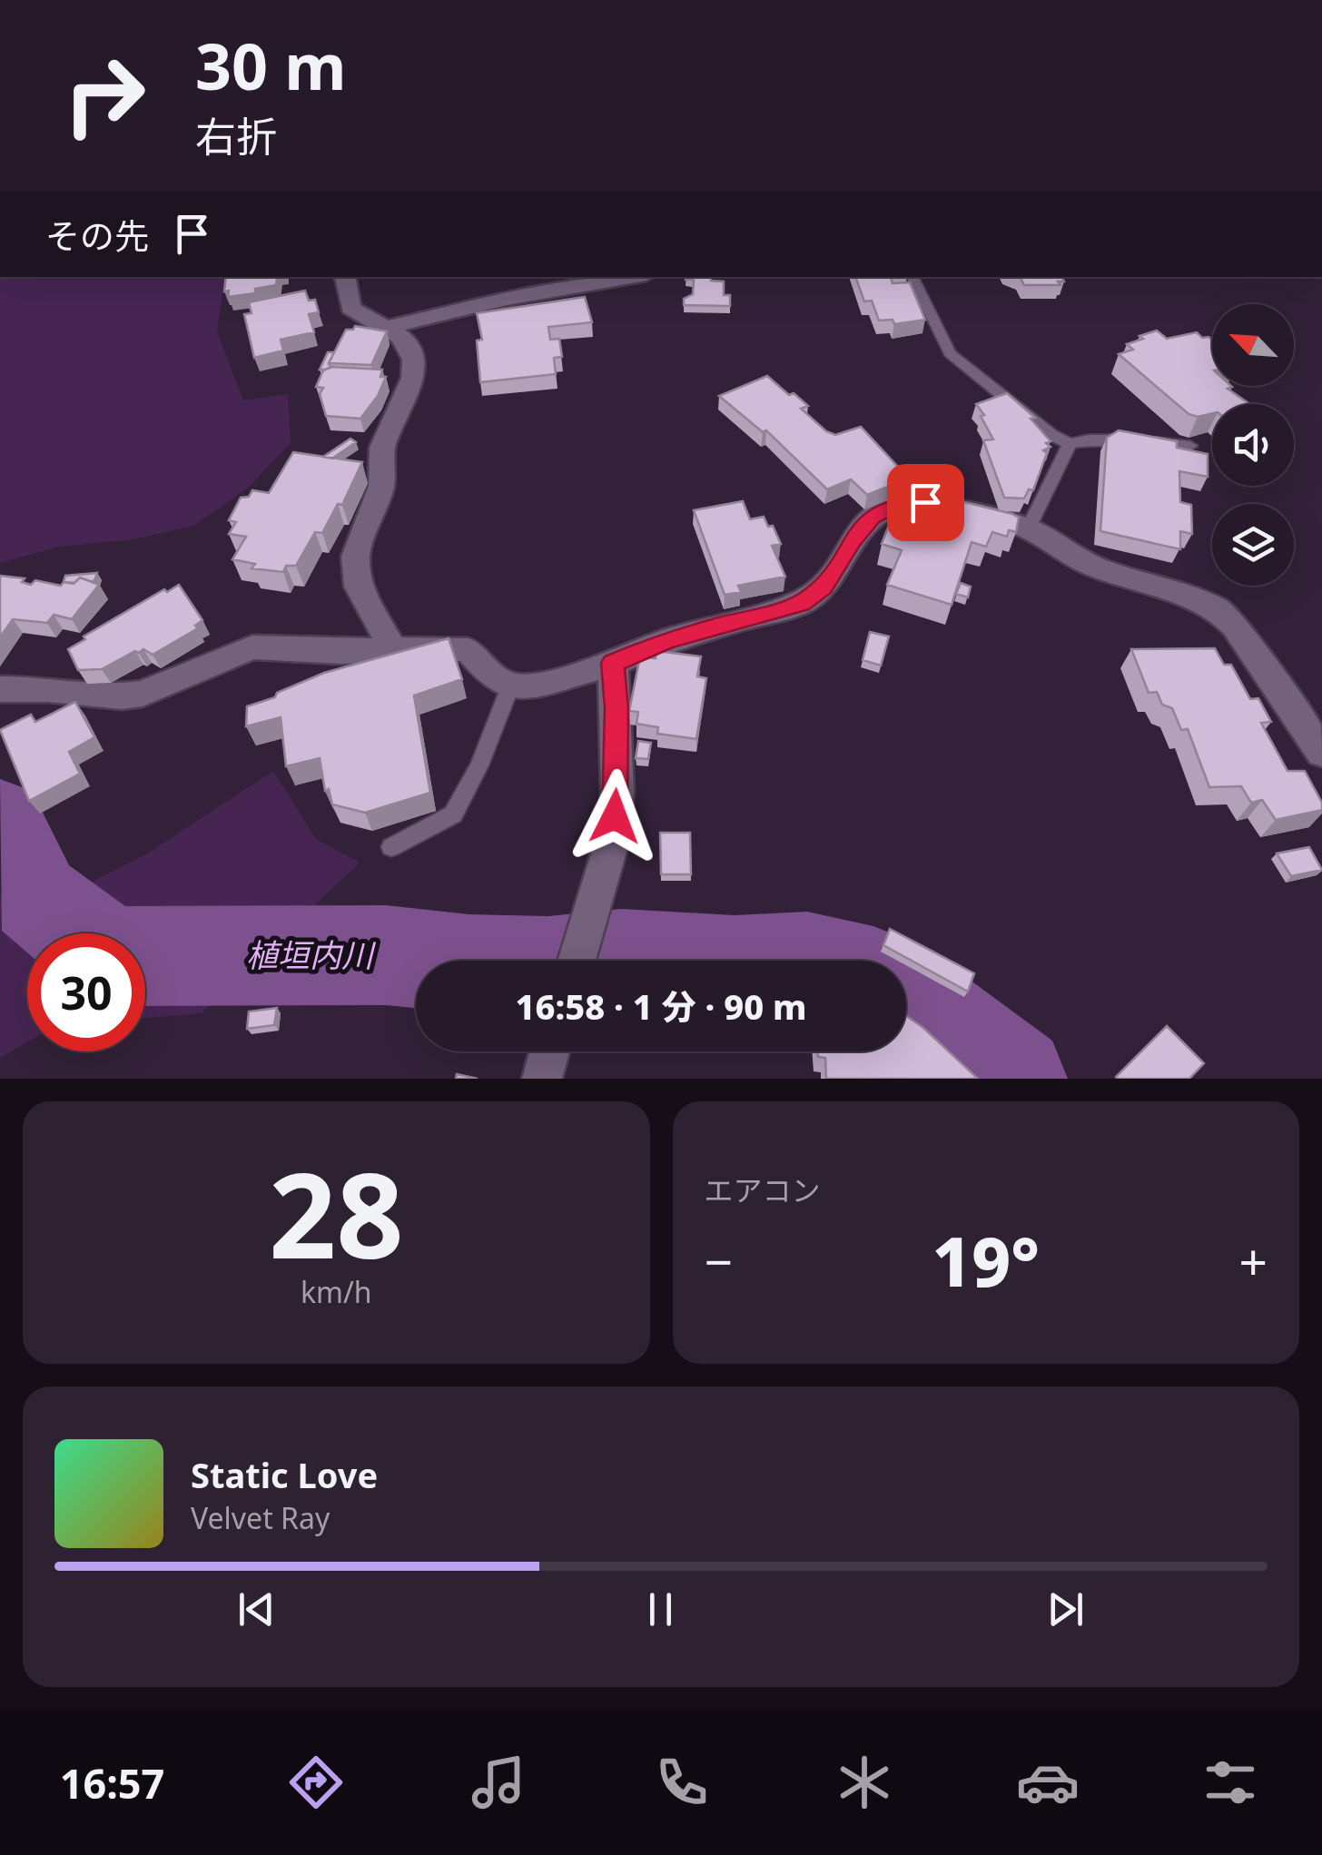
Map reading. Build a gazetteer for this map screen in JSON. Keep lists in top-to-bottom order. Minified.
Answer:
{"water":["植垣内川"],"north":"top left","page":{"turn":["30 m","右折"],"then":"その先","limit":"30","trip":"16:58 · 1 分 · 90 m","tile":[["28","km/h"],"エアコン"],"heat":["−","19°","+"],"song":["Static Love","Velvet Ray"],"tabs":"16:57"}}
